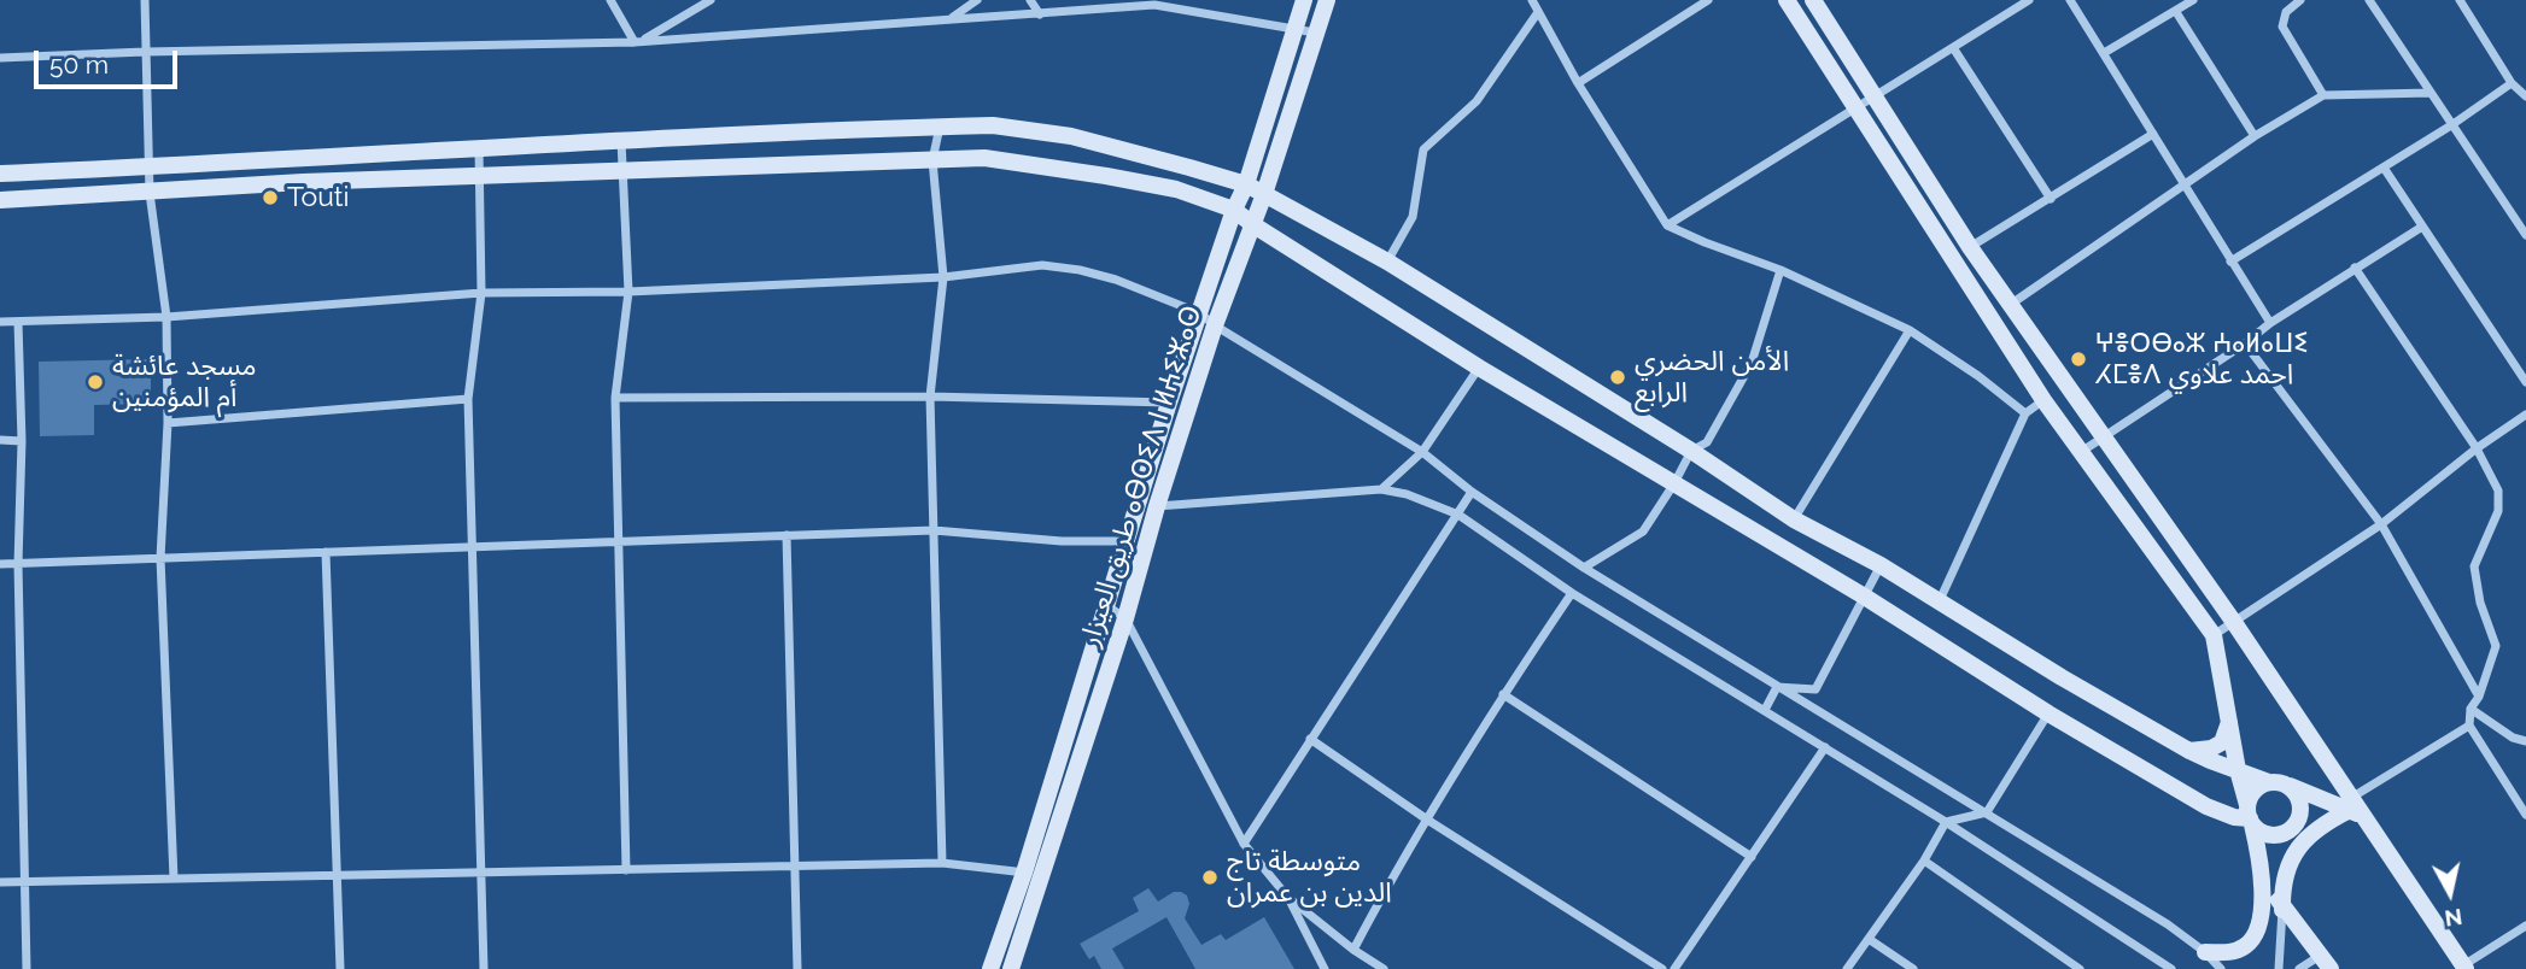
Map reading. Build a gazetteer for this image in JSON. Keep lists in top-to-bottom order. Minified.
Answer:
{"streets":{"main road":["طريق العيزار ⴰⴱⵔⵉⴷ ⵏ ⵍⵄⵉⵣⴰⵔ"]},"places":["Touti","ⵖⴻⵔⴱⴰⵣ ⵄⴰⵍⴰⵡⵉ ⵃⵎⴻⴷ احمد علاوي","الأمن الحضري الرابع","مسجد عائشة أم المؤمنين","متوسطة تاج الدين بن عمران"],"scale_bar":"50 m","north":"bottom"}
